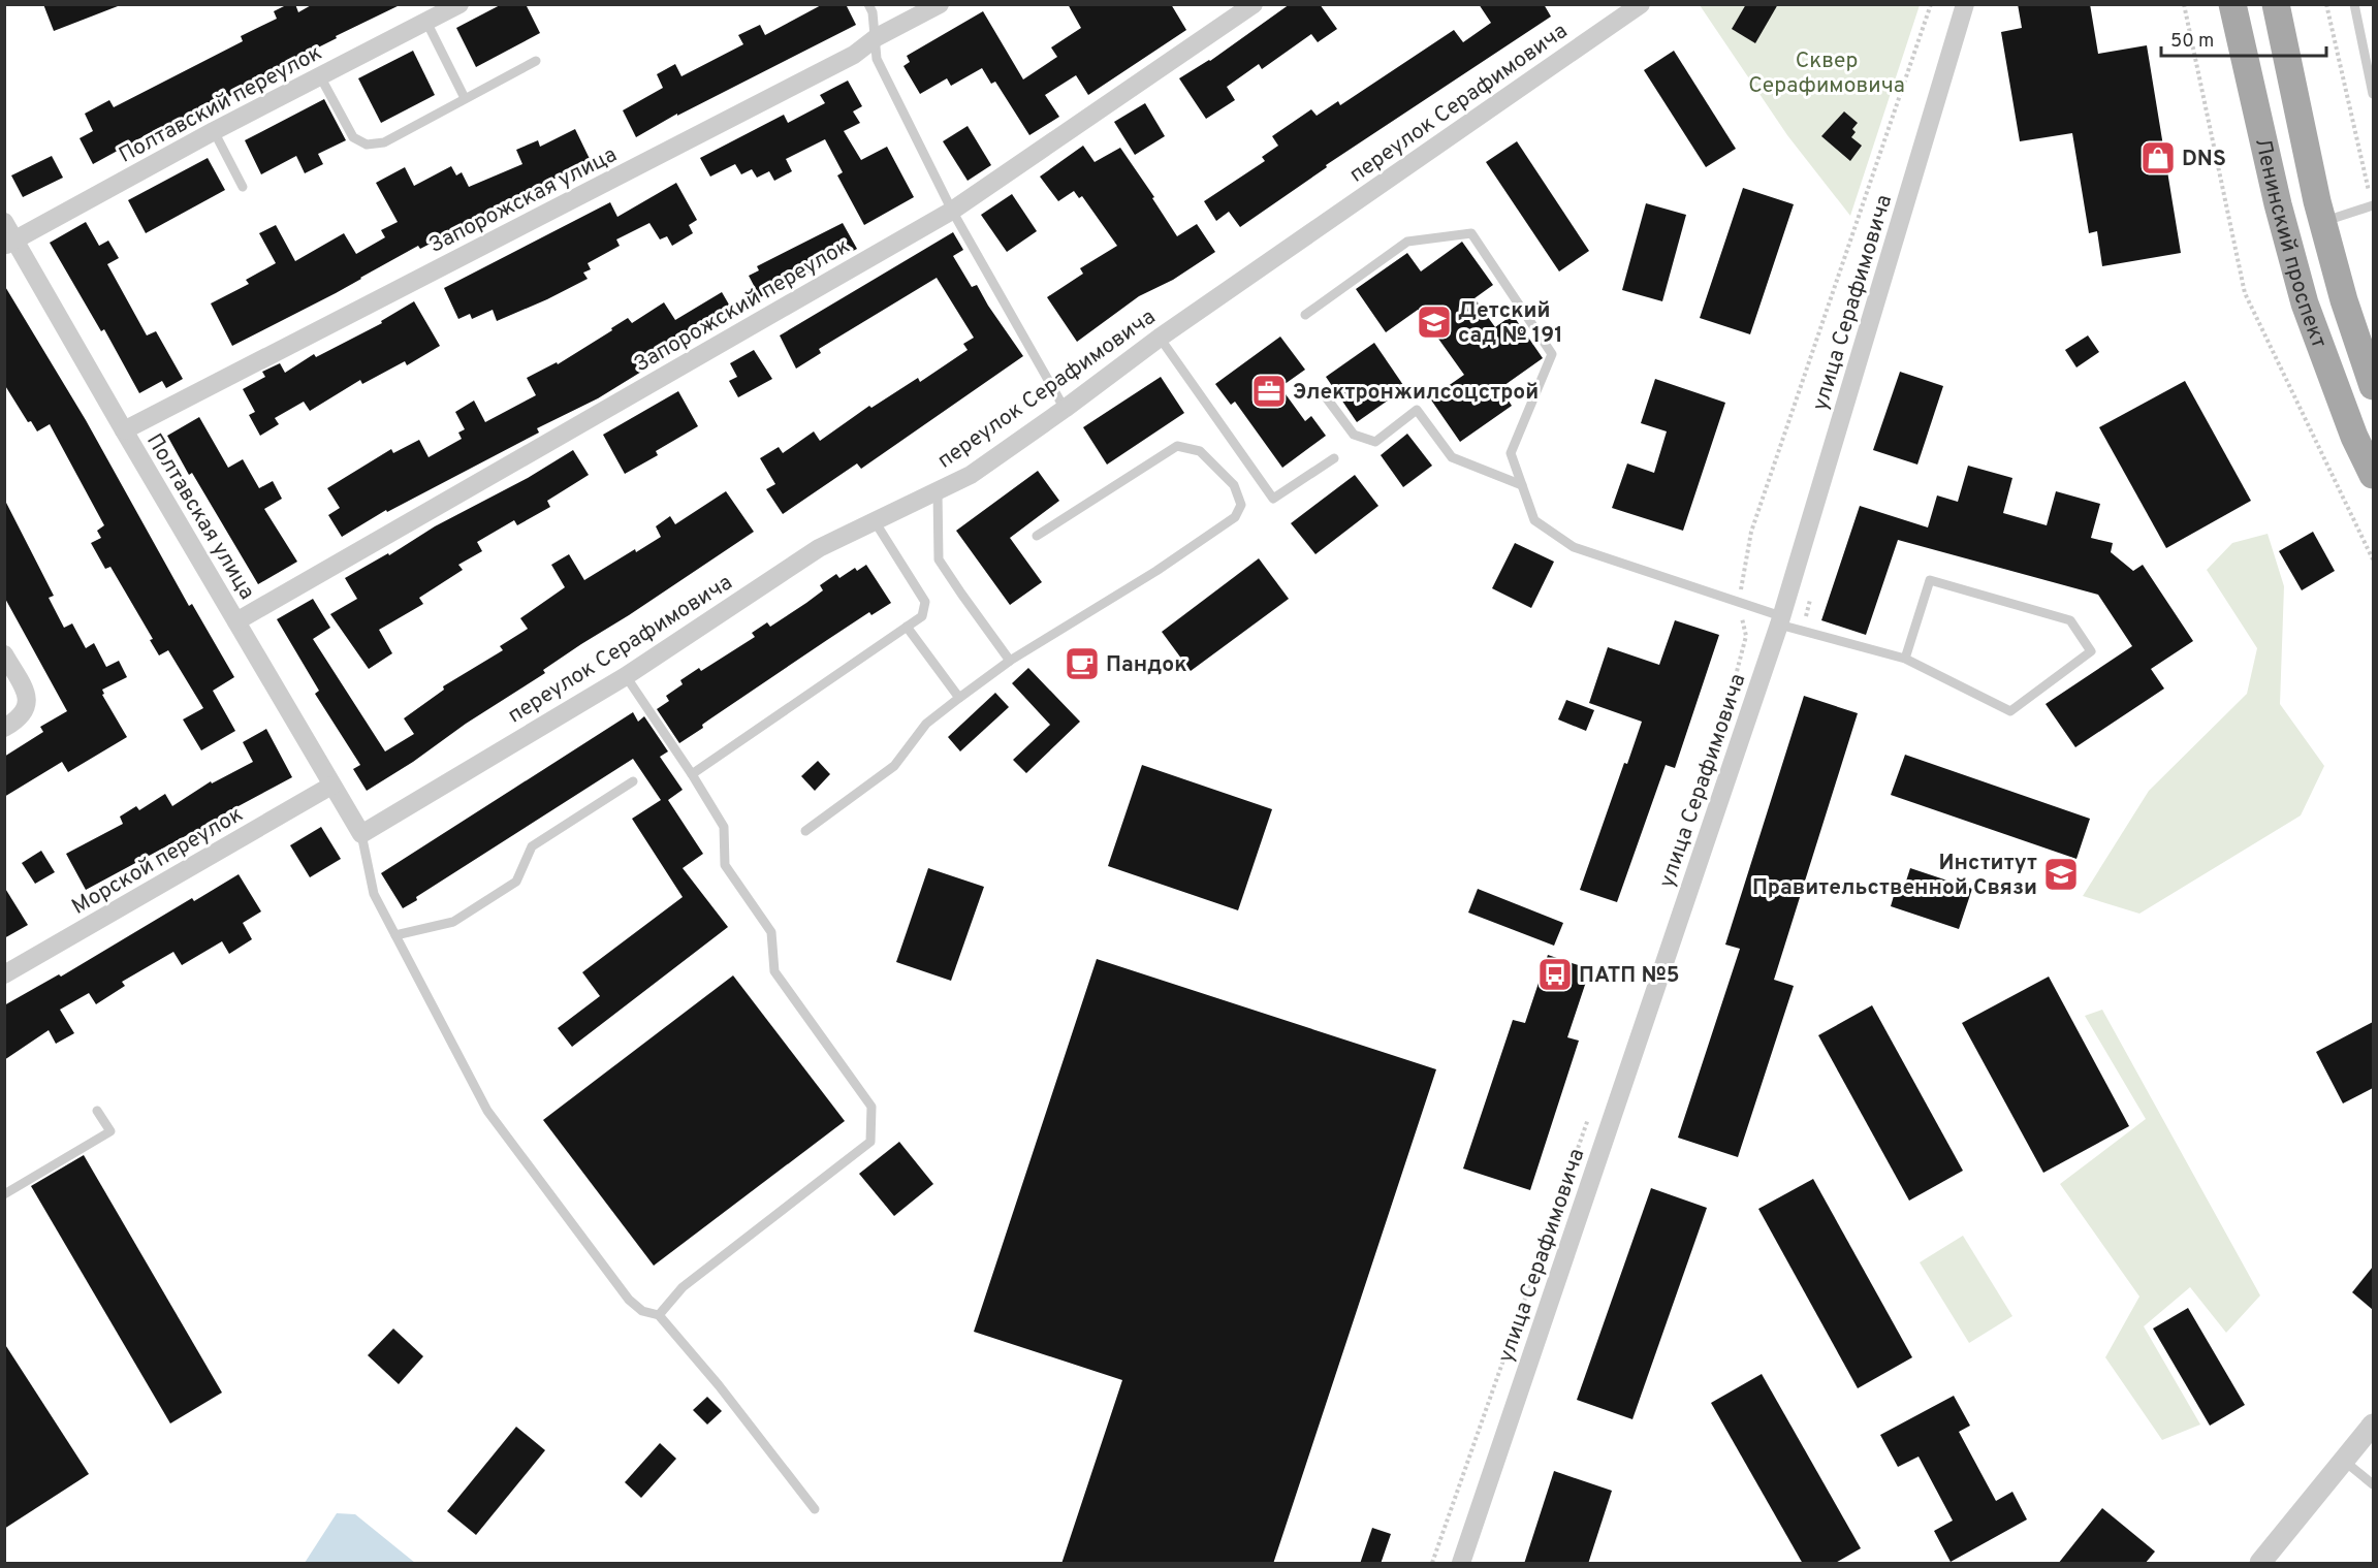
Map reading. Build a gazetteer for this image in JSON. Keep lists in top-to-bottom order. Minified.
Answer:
{"streets":{"main road":["Ленинский проспект"],"street":["переулок Серафимовича","Полтавский переулок","Запорожская улица","улица Серафимовича","Запорожский переулок","Полтавская улица","Морской переулок"]},"crossings":[["переулок Серафимовича","Полтавская улица"],["Полтавский переулок","Полтавская улица"],["Запорожская улица","Полтавская улица"],["Запорожский переулок","Полтавская улица"],["Полтавская улица","Морской переулок"]],"parks":["Сквер Серафимовича"],"places":{"shop":["DNS"],"school or university":["Детский сад № 191","Институт Правительственной Связи"],"office":["Электронжилсоцстрой"],"cafe":["Пандок"],"bus stop":["ПАТП №5"]},"scale_bar":"50 m"}
